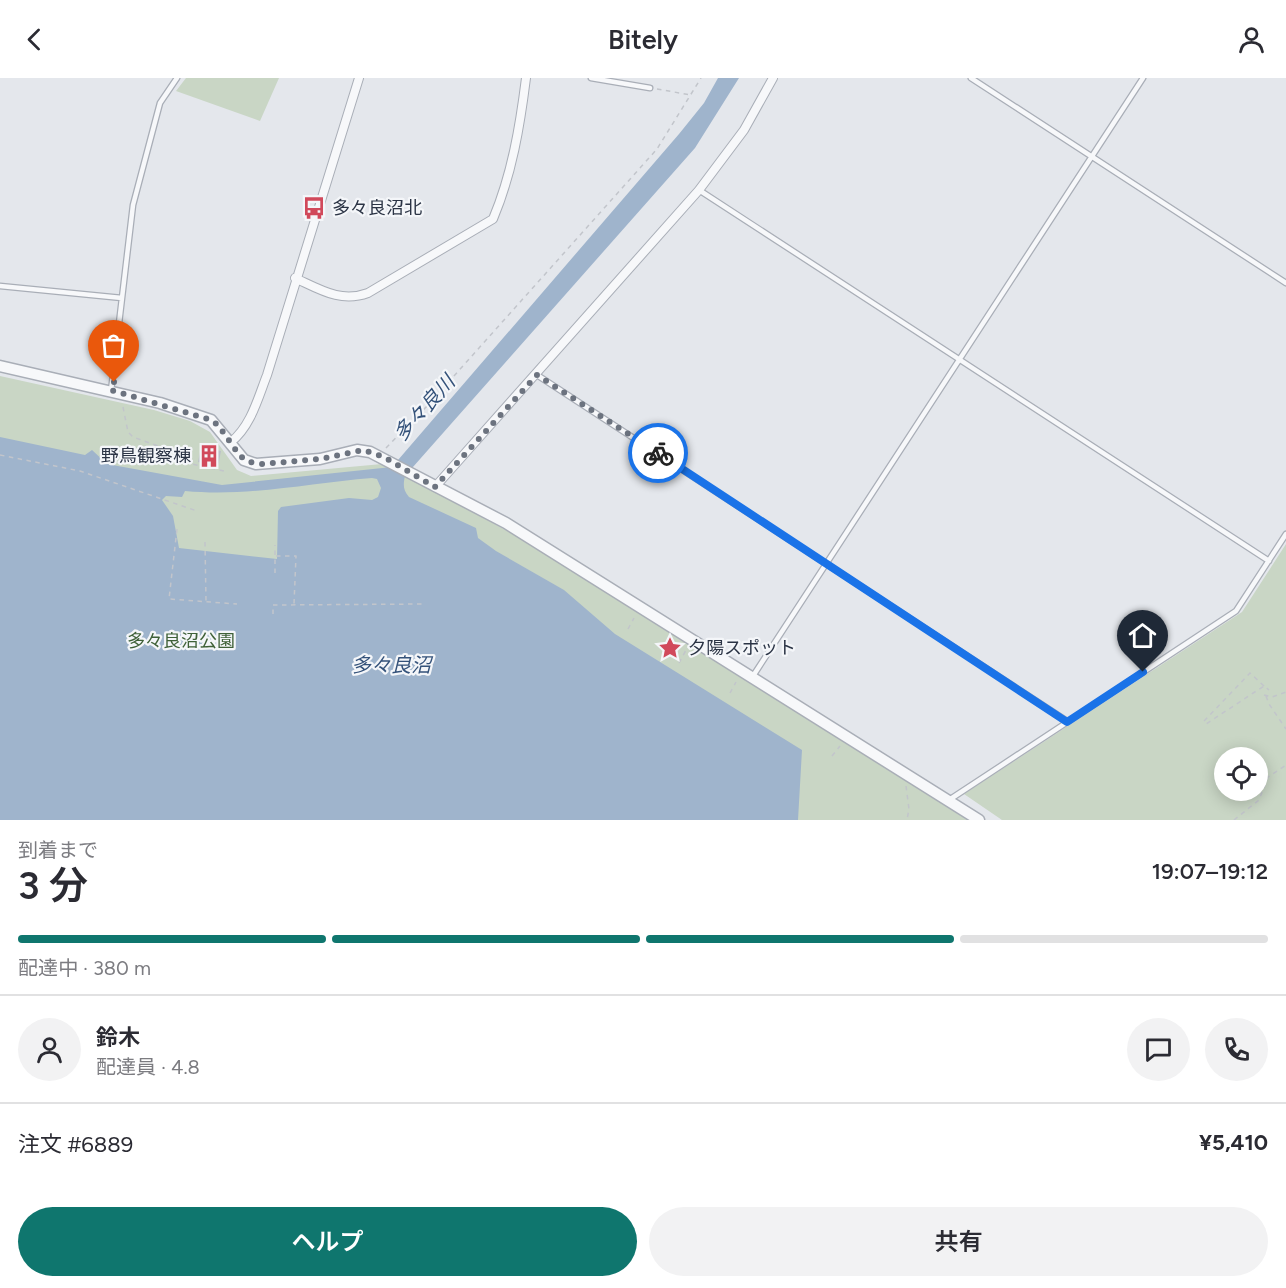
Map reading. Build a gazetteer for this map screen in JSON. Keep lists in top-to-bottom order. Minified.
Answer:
{"water":["多々良川","多々良沼"],"parks":["多々良沼公園"],"places":{"bus stop":["多々良沼北"],"building":["野鳥観察棟"],"place":["夕陽スポット"]},"page":{"header":"Bitely","heading":["3 分","到着まで","19:07–19:12"],"panel":["鈴木","配達員 · 4.8","注文 #6889","¥5,410"],"bar":"配達中 · 380 m","buttons":["ヘルプ","共有"]}}
